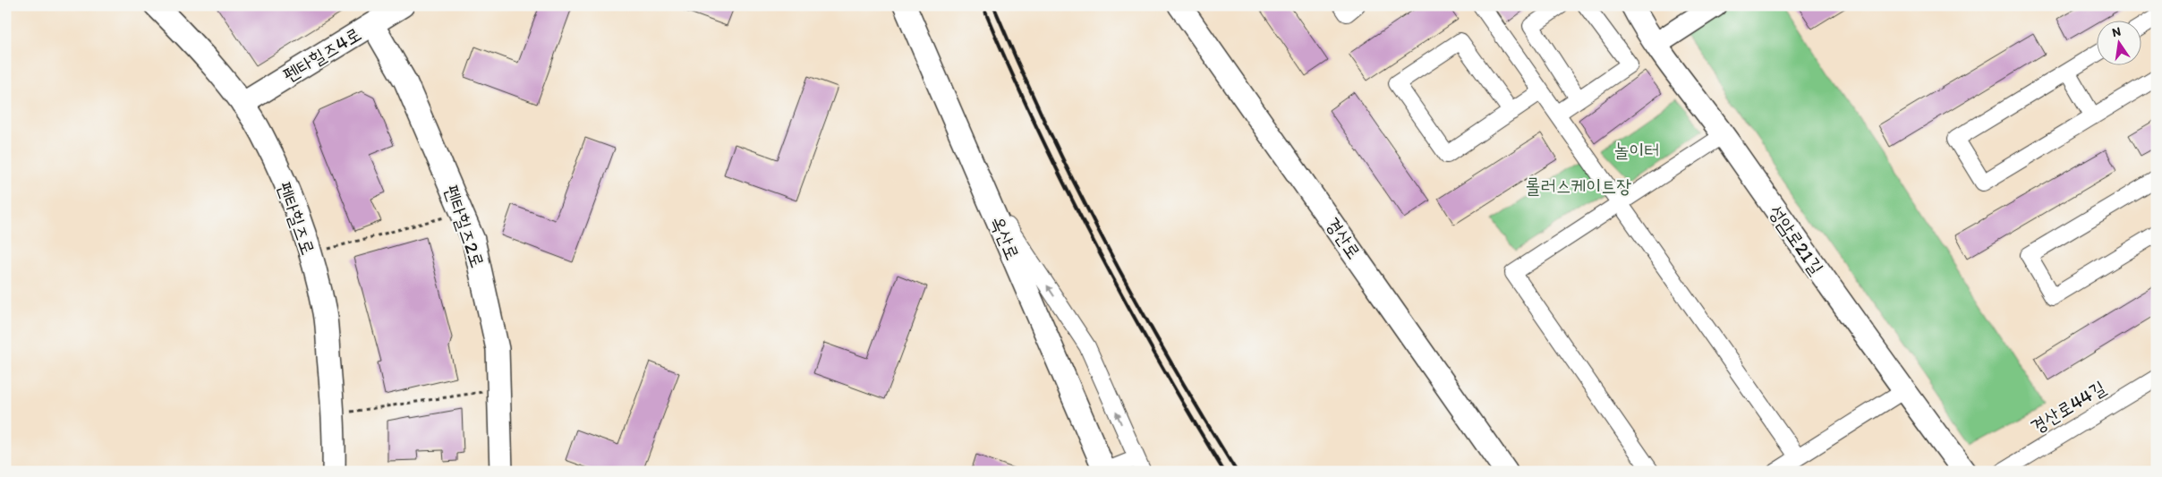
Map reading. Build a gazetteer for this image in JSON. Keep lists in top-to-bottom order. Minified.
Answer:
{"streets":{"street":["펜타힐즈4로","펜타힐즈로","펜타힐즈2로","옥산로","경산로","성암로21길","경산로44길"]},"crossings":[["펜타힐즈4로","펜타힐즈로"],["펜타힐즈4로","펜타힐즈2로"]],"parks":["놀이터","롤러스케이트장"],"north":"top"}
